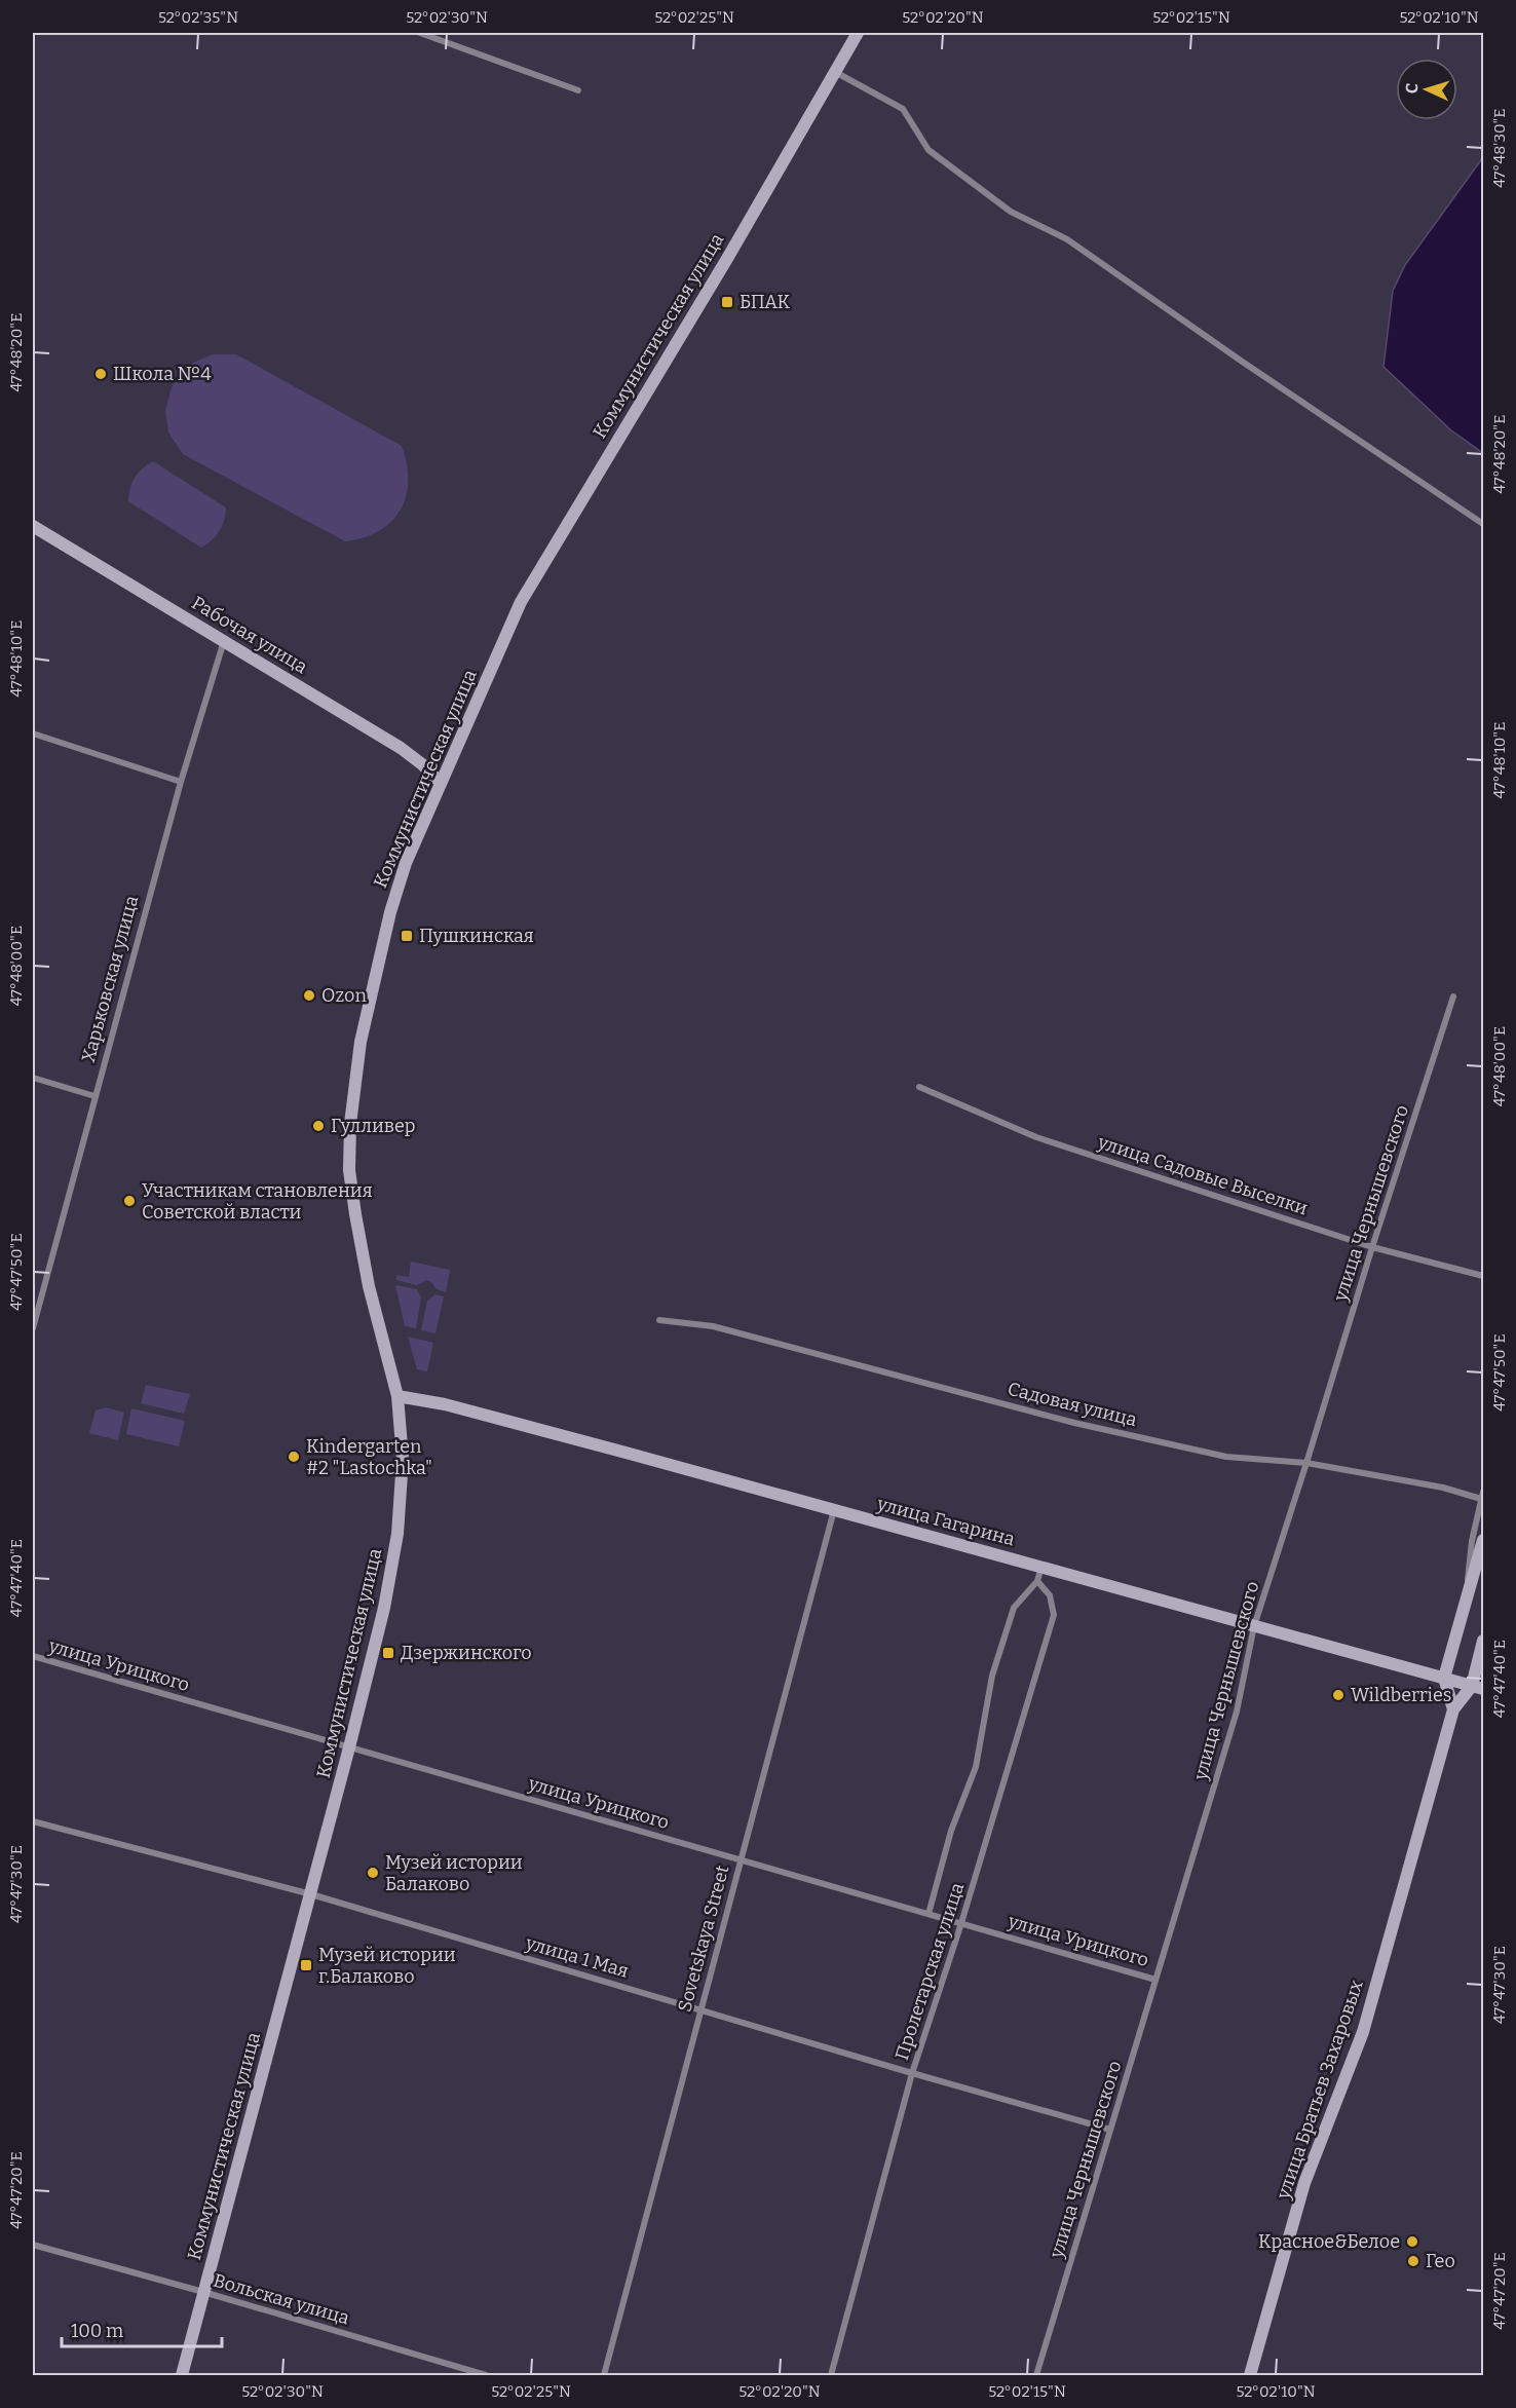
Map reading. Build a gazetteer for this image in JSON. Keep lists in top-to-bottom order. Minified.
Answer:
{"streets":{"main road":["Коммунистическая улица","Рабочая улица","улица Гагарина","улица Братьев Захаровых"],"street":["Харьковская улица","улица Садовые Выселки","улица Чернышевского","Садовая улица","улица Урицкого","Sovetskaya Street","улица 1 Мая","Пролетарская улица","Вольская улица"]},"crossings":[["Коммунистическая улица","Рабочая улица"],["Коммунистическая улица","улица Гагарина"],["Коммунистическая улица","улица Урицкого"],["Коммунистическая улица","улица 1 Мая"],["Коммунистическая улица","Вольская улица"],["Рабочая улица","Харьковская улица"],["улица Садовые Выселки","улица Чернышевского"],["улица Чернышевского","Садовая улица"],["улица Чернышевского","улица Гагарина"],["улица Чернышевского","улица Урицкого"],["улица Чернышевского","улица 1 Мая"],["улица Гагарина","Sovetskaya Street"],["улица Гагарина","Пролетарская улица"],["улица Гагарина","улица Братьев Захаровых"],["улица Урицкого","Sovetskaya Street"],["улица Урицкого","Пролетарская улица"],["Sovetskaya Street","улица 1 Мая"],["улица 1 Мая","Пролетарская улица"]],"places":{"transit":["БПАК","Пушкинская","Дзержинского","Музей истории г.Балаково"],"other":["Школа №4","Ozon","Гулливер","Участникам становления Советской власти","Kindergarten #2 \"Lastochka\"","Wildberries","Музей истории Балаково","Красное&Белое","Гео"]},"scale_bar":"100 m","north":"left","coordinates":["52°02'35\"N","52°02'30\"N","52°02'25\"N","52°02'20\"N","52°02'15\"N","52°02'10\"N","47°48'30\"E","47°48'20\"E","47°48'10\"E","47°48'00\"E","47°47'50\"E","47°47'40\"E","47°47'30\"E","47°47'20\"E"]}
